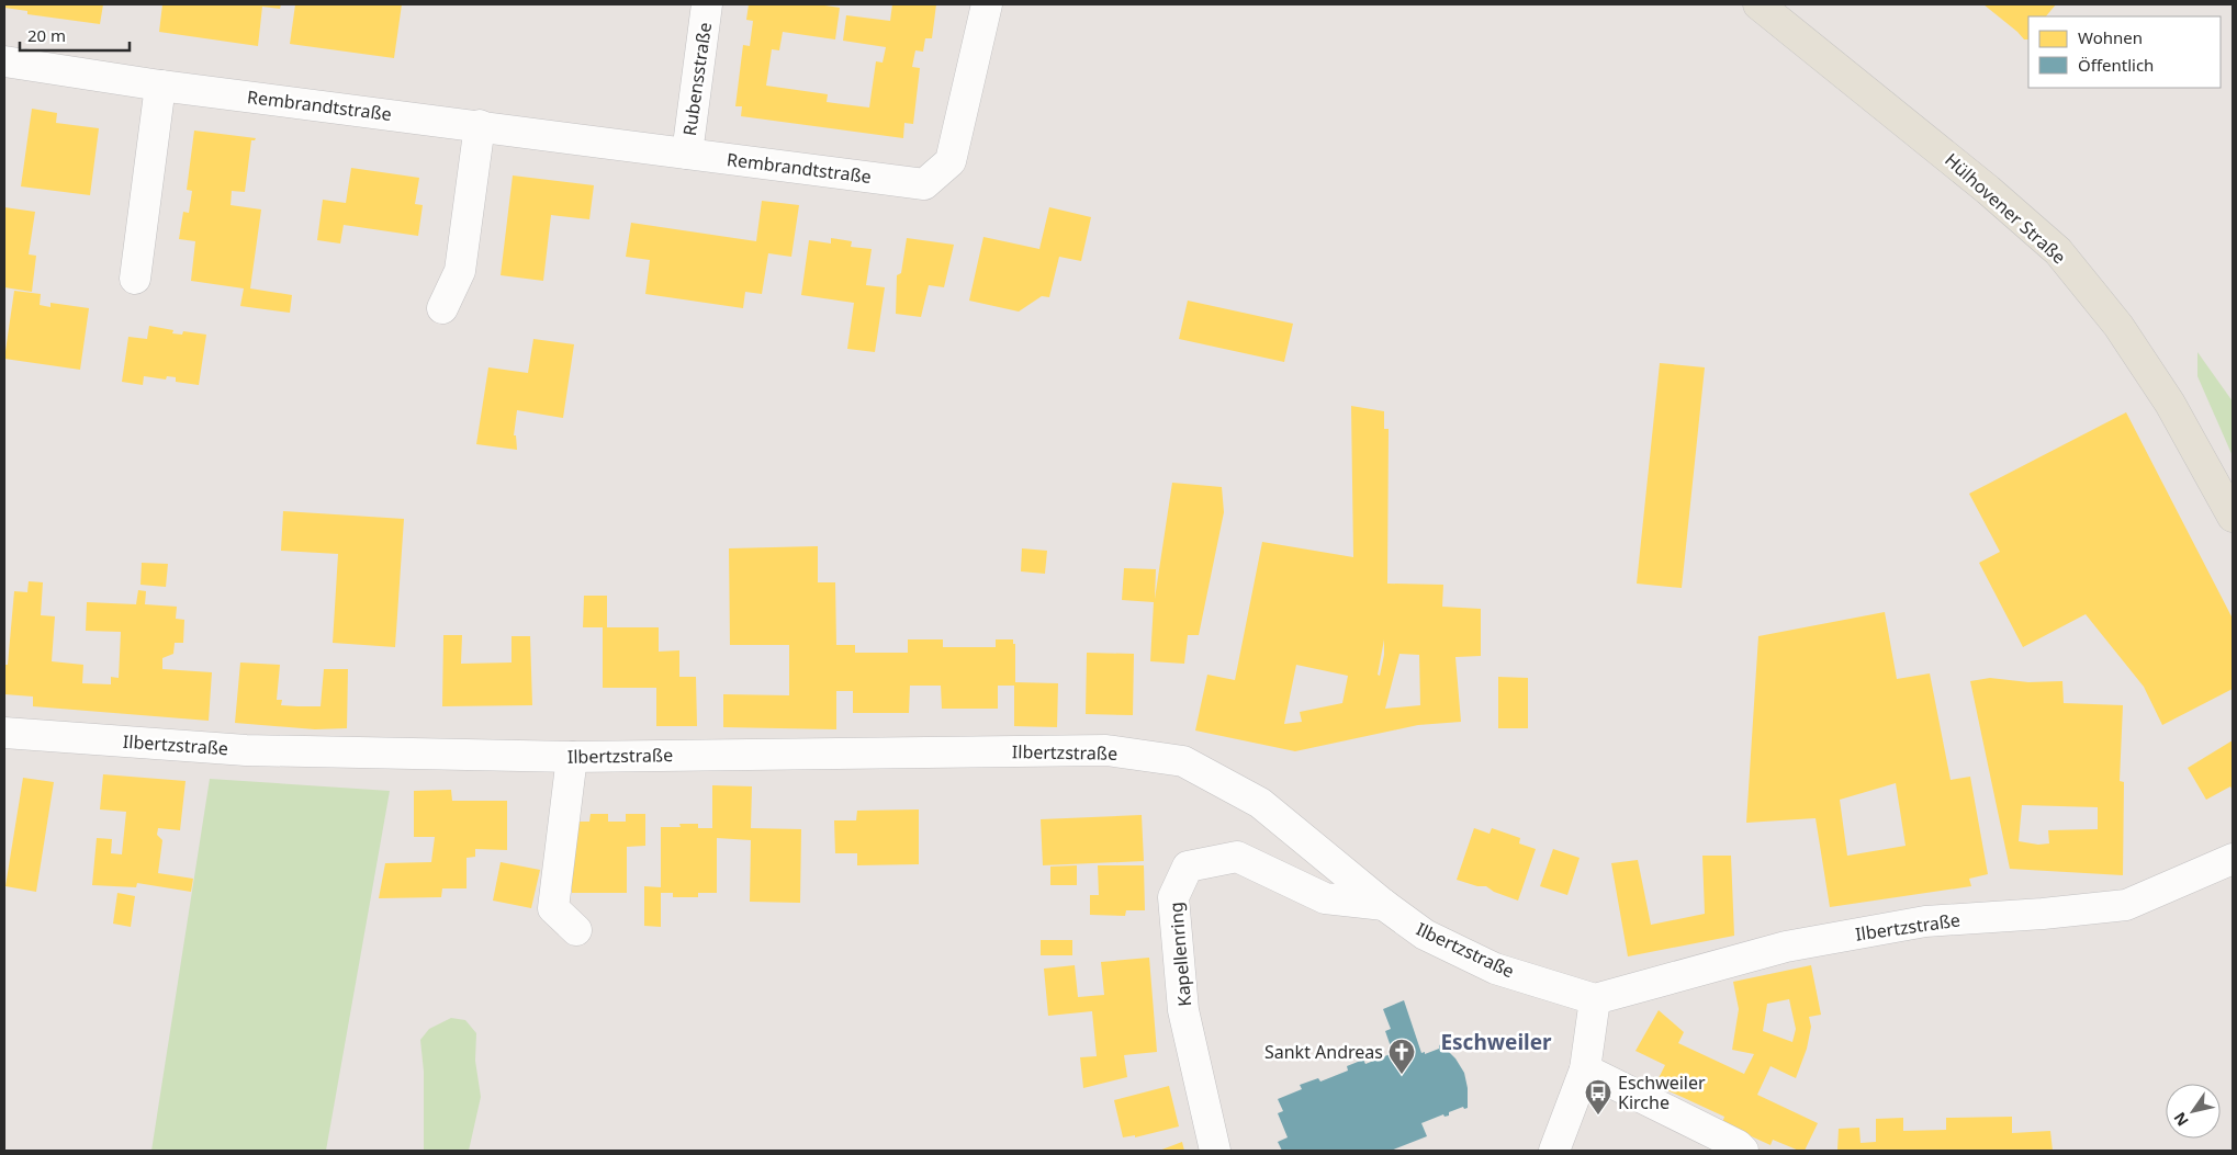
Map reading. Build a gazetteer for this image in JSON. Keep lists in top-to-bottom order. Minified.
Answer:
{"streets":{"main road":["Hülhovener Straße"],"street":["Rubensstraße","Rembrandtstraße","Ilbertzstraße","Kapellenring"]},"crossings":[["Rubensstraße","Rembrandtstraße"],["Ilbertzstraße","Kapellenring"]],"districts":["Eschweiler"],"places":{"church":["Sankt Andreas"],"bus stop":["Eschweiler Kirche"]},"legend":["Wohnen","Öffentlich"],"scale_bar":"20 m","north":"bottom left"}
